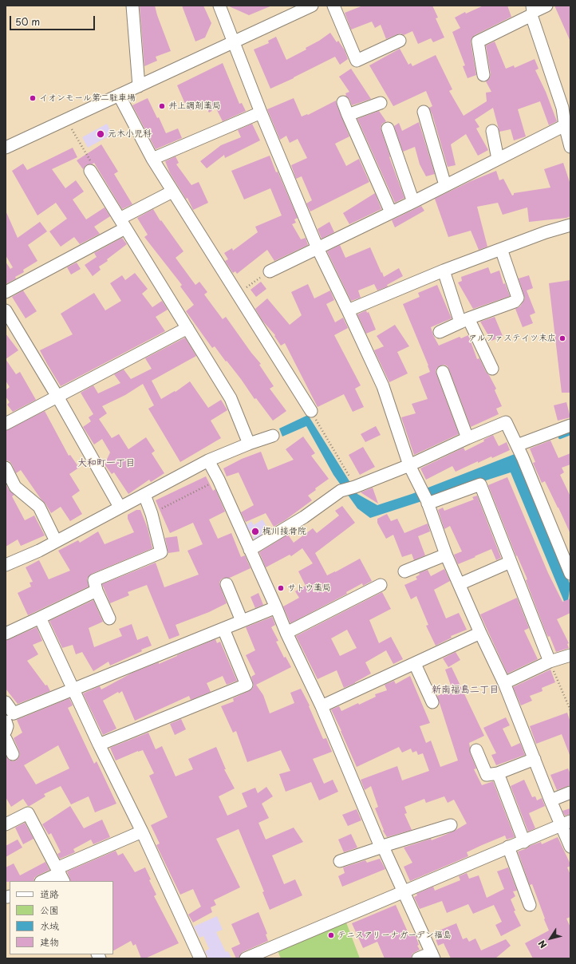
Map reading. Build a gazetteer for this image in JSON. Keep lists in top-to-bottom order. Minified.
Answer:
{"districts":["大和町一丁目","新南福島二丁目"],"places":["イオンモール第二駐車場","井上調剤薬局","元木小児科","アルファステイツ末広","梶川接骨院","サトウ薬局","テニスアリーナガーデン福島"],"legend":["道路","公園","水域","建物"],"scale_bar":"50 m","north":"bottom left"}
